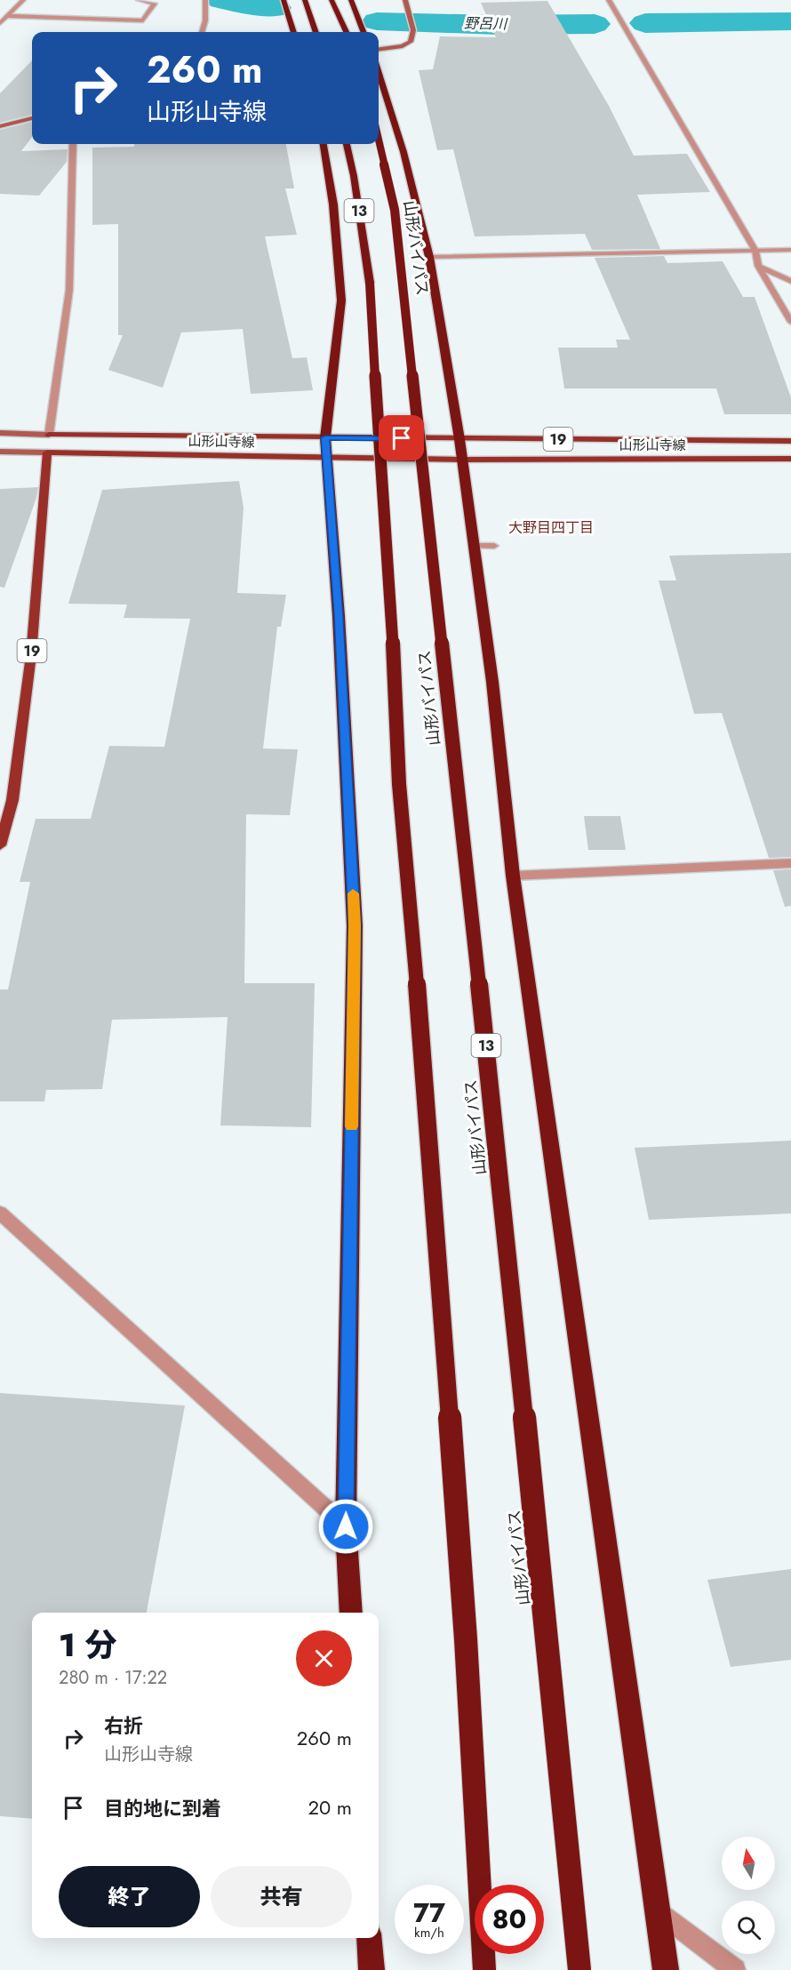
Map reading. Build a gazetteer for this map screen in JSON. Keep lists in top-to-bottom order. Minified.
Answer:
{"streets":{"highway":["13","山形バイパス"],"main road":["19","山形山寺線"]},"crossings":[["19","山形山寺線"]],"districts":["大野目四丁目"],"water":["野呂川"],"north":"top","page":{"turn":["260 m","山形山寺線"],"heading":["1 分","280 m · 17:22"],"list":[{"name":"右折","note":"山形山寺線","value":"260 m"},{"name":"目的地に到着","value":"20 m"}],"buttons":["終了","共有"],"speed":"77 km/h","limit":"80"}}
